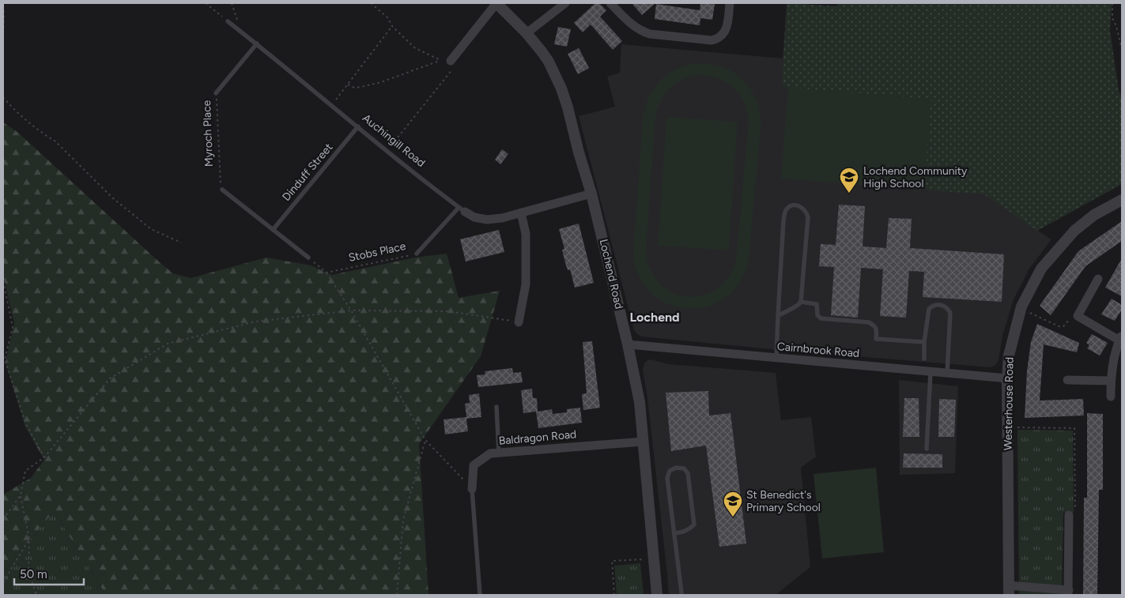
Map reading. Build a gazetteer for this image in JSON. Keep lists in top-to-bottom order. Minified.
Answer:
{"streets":{"street":["Auchingill Road","Lochend Road","Cairnbrook Road","Westerhouse Road","Baldragon Road"],"lane":["Myroch Place","Dinduff Street","Stobs Place"]},"crossings":[["Myroch Place","Auchingill Road"],["Auchingill Road","Dinduff Street"],["Auchingill Road","Stobs Place"],["Auchingill Road","Lochend Road"],["Lochend Road","Cairnbrook Road"],["Lochend Road","Baldragon Road"],["Cairnbrook Road","Westerhouse Road"]],"districts":["Lochend"],"places":{"school or university":["Lochend Community High School","St Benedict's Primary School"]},"scale_bar":"50 m"}
